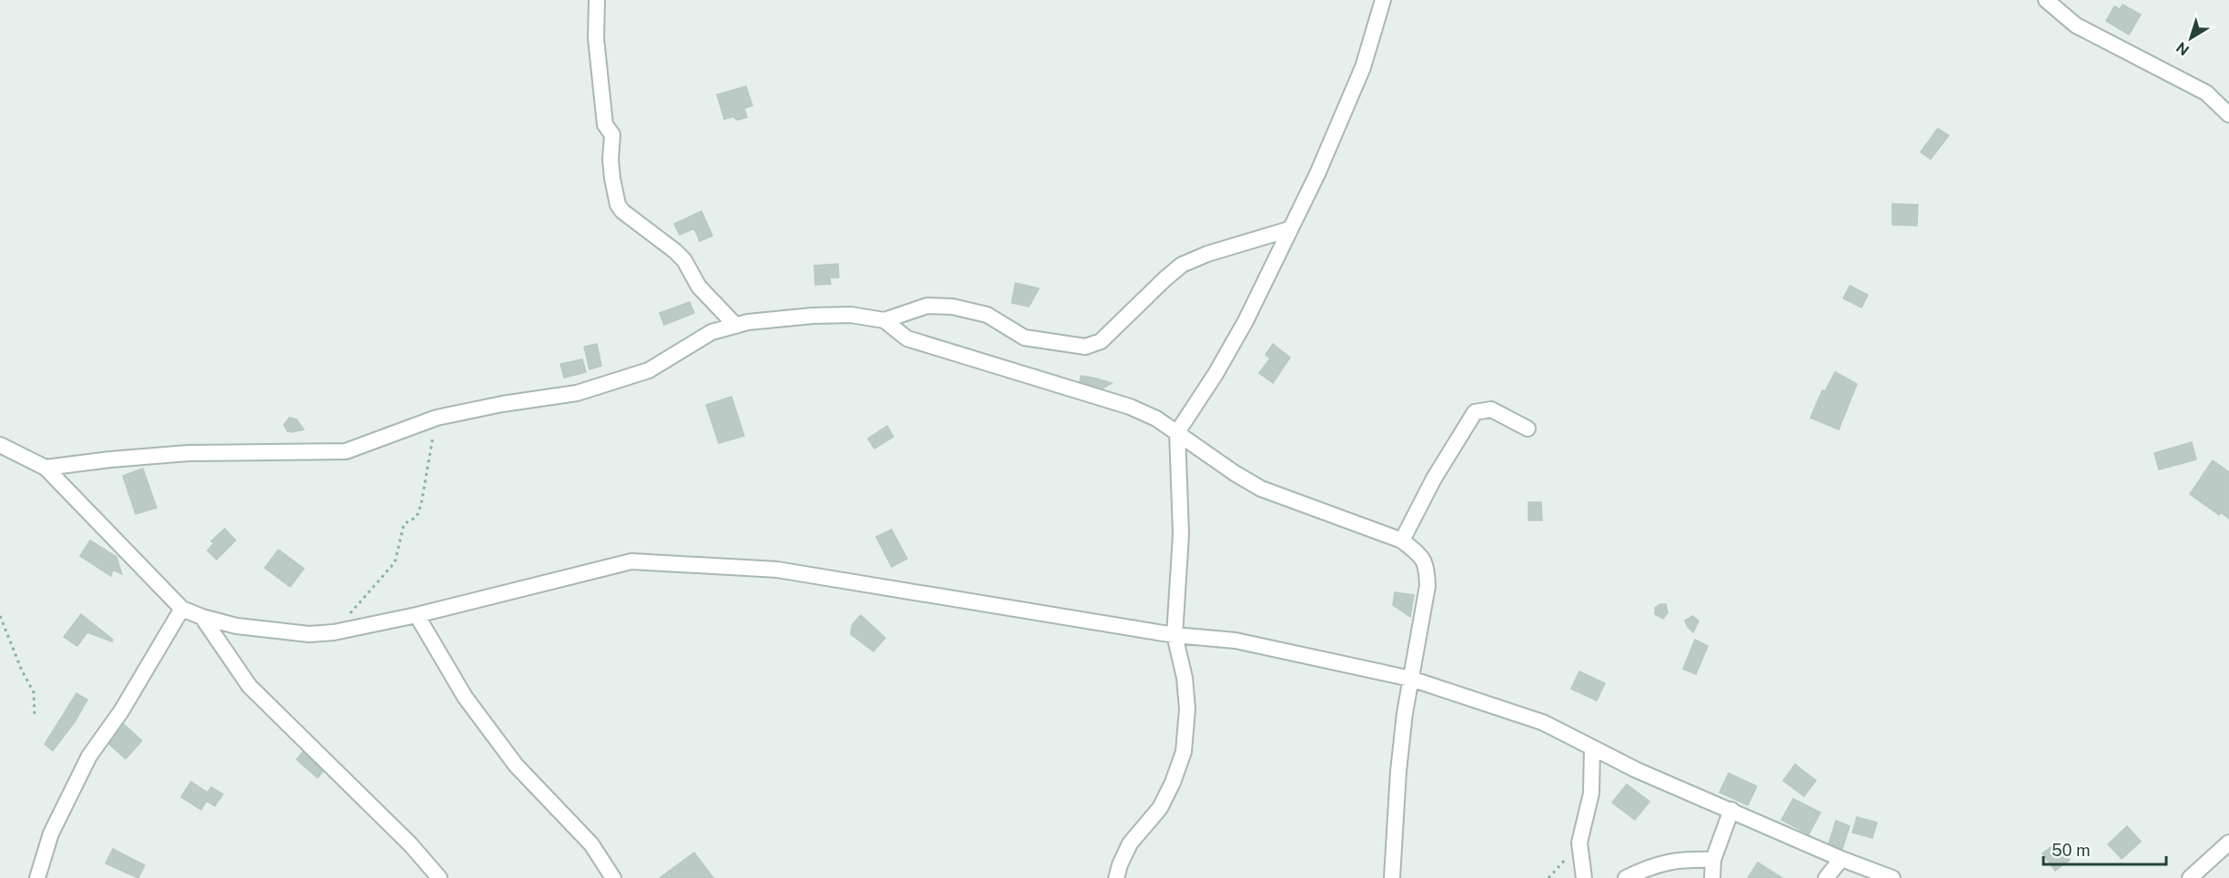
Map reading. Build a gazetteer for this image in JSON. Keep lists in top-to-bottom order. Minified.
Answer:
{"scale_bar":"50 m","north":"bottom left"}
